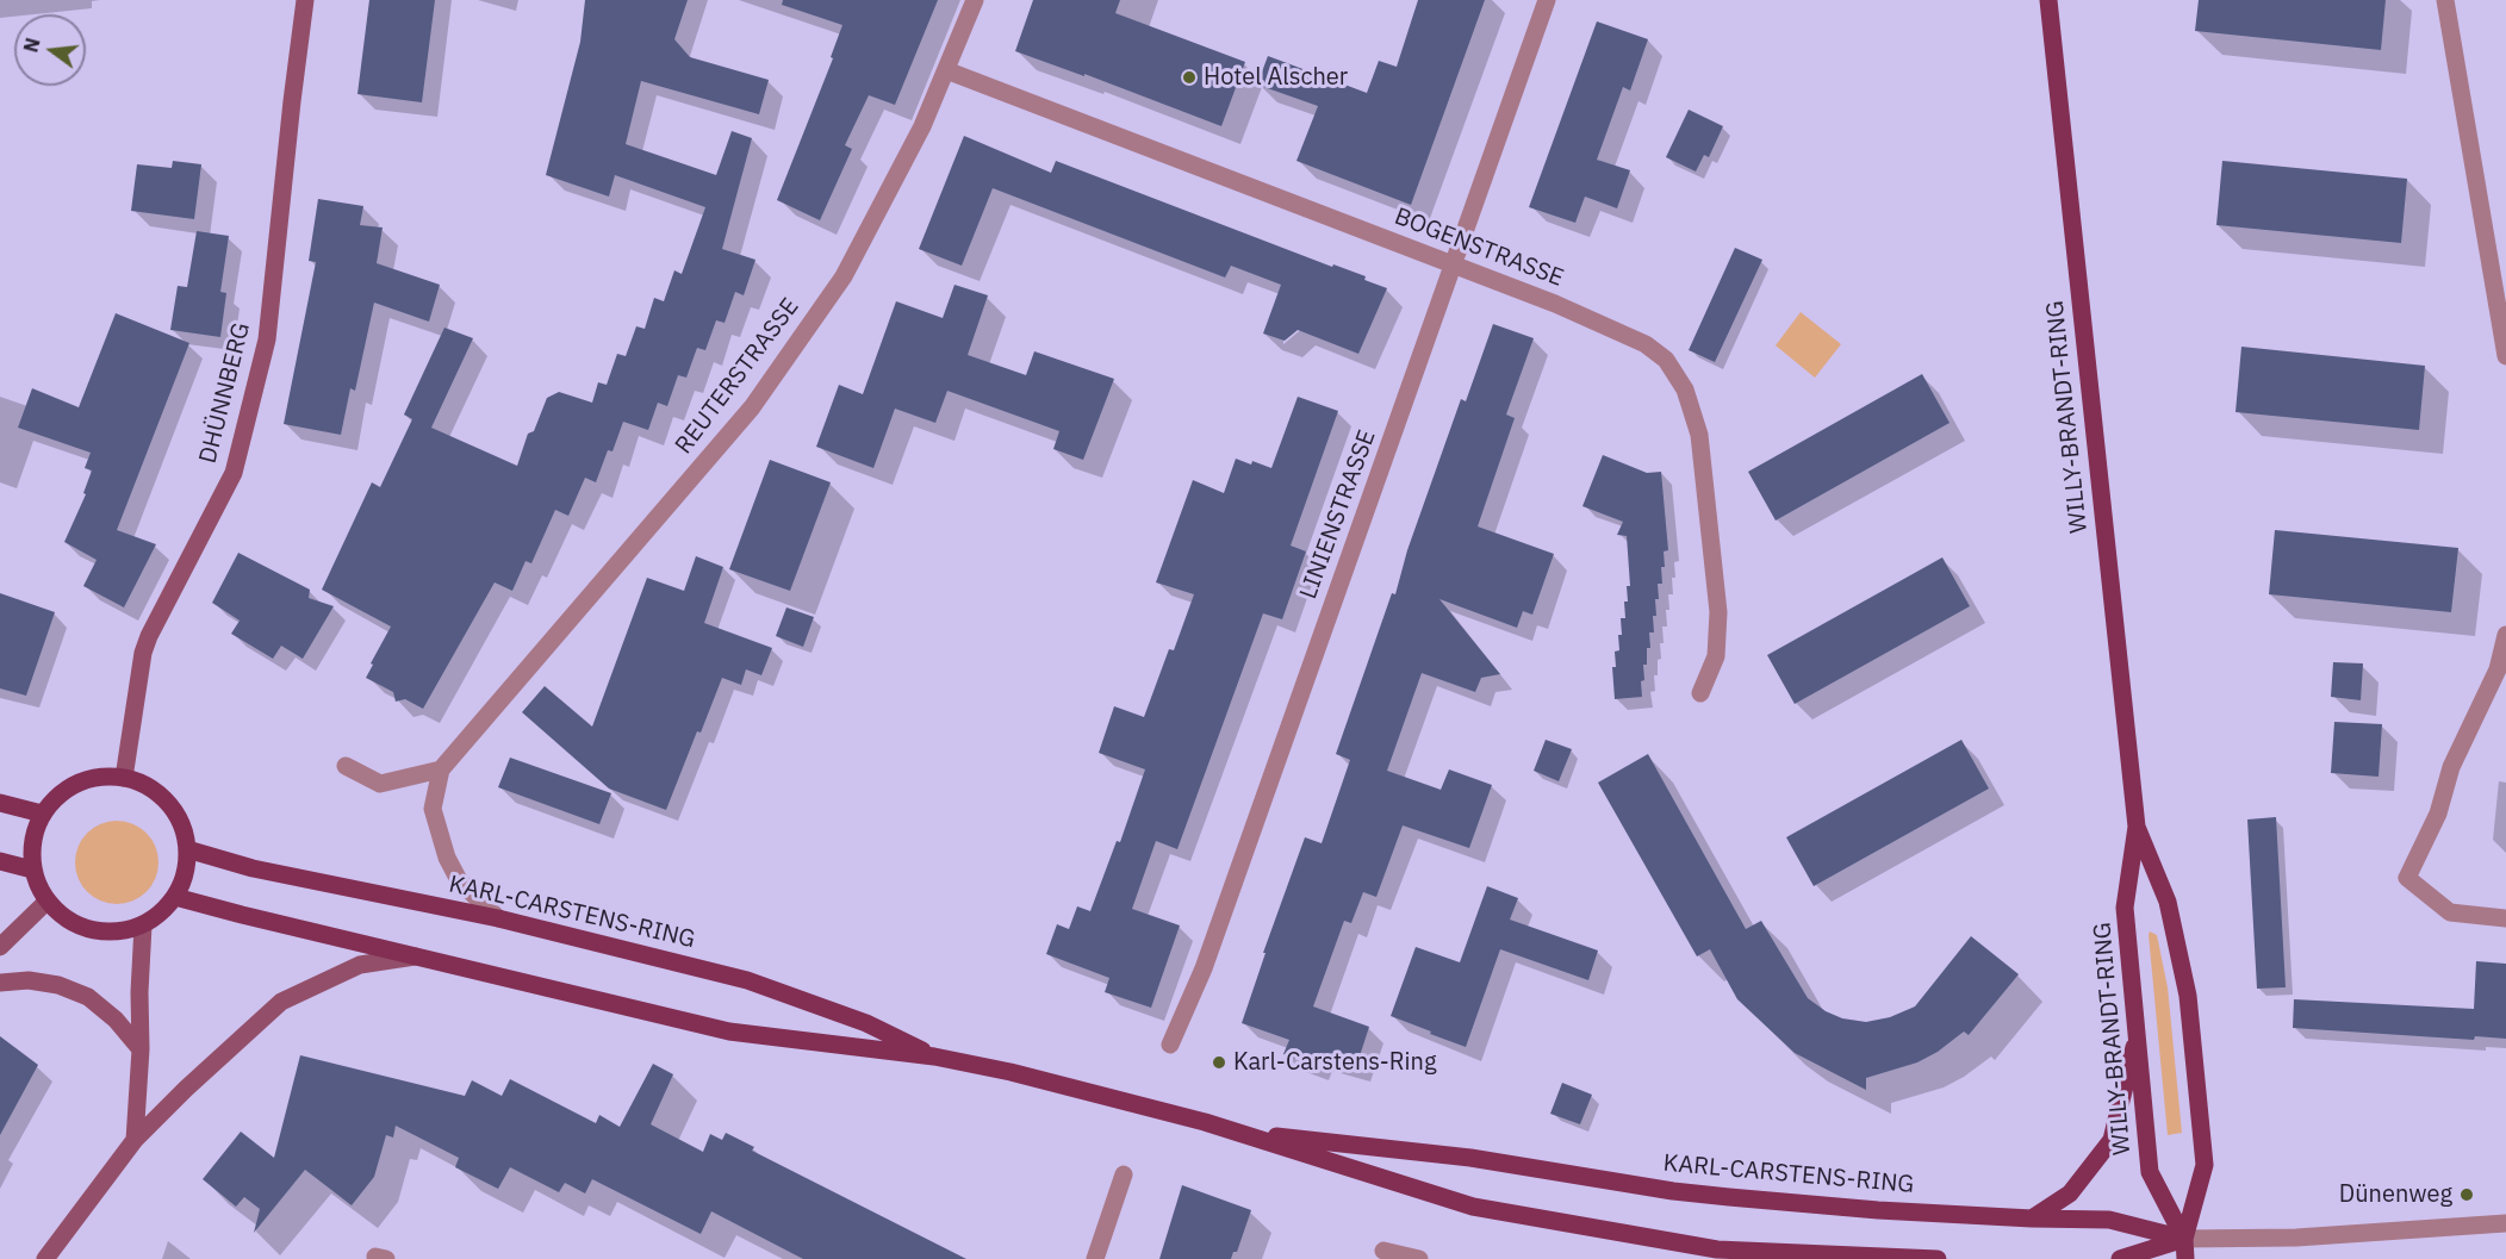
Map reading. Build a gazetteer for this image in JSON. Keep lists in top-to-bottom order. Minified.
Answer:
{"streets":{"main road":["WILLY-BRANDT-RING","KARL-CARSTENS-RING"],"street":["BOGENSTRASSE","REUTERSTRASSE","DHÜNNBERG","LINIENSTRASSE"]},"crossings":[["BOGENSTRASSE","REUTERSTRASSE"],["BOGENSTRASSE","LINIENSTRASSE"],["REUTERSTRASSE","KARL-CARSTENS-RING"],["DHÜNNBERG","KARL-CARSTENS-RING"],["WILLY-BRANDT-RING","KARL-CARSTENS-RING"]],"places":["Hotel Alscher","Karl-Carstens-Ring","Dünenweg"],"north":"left"}
